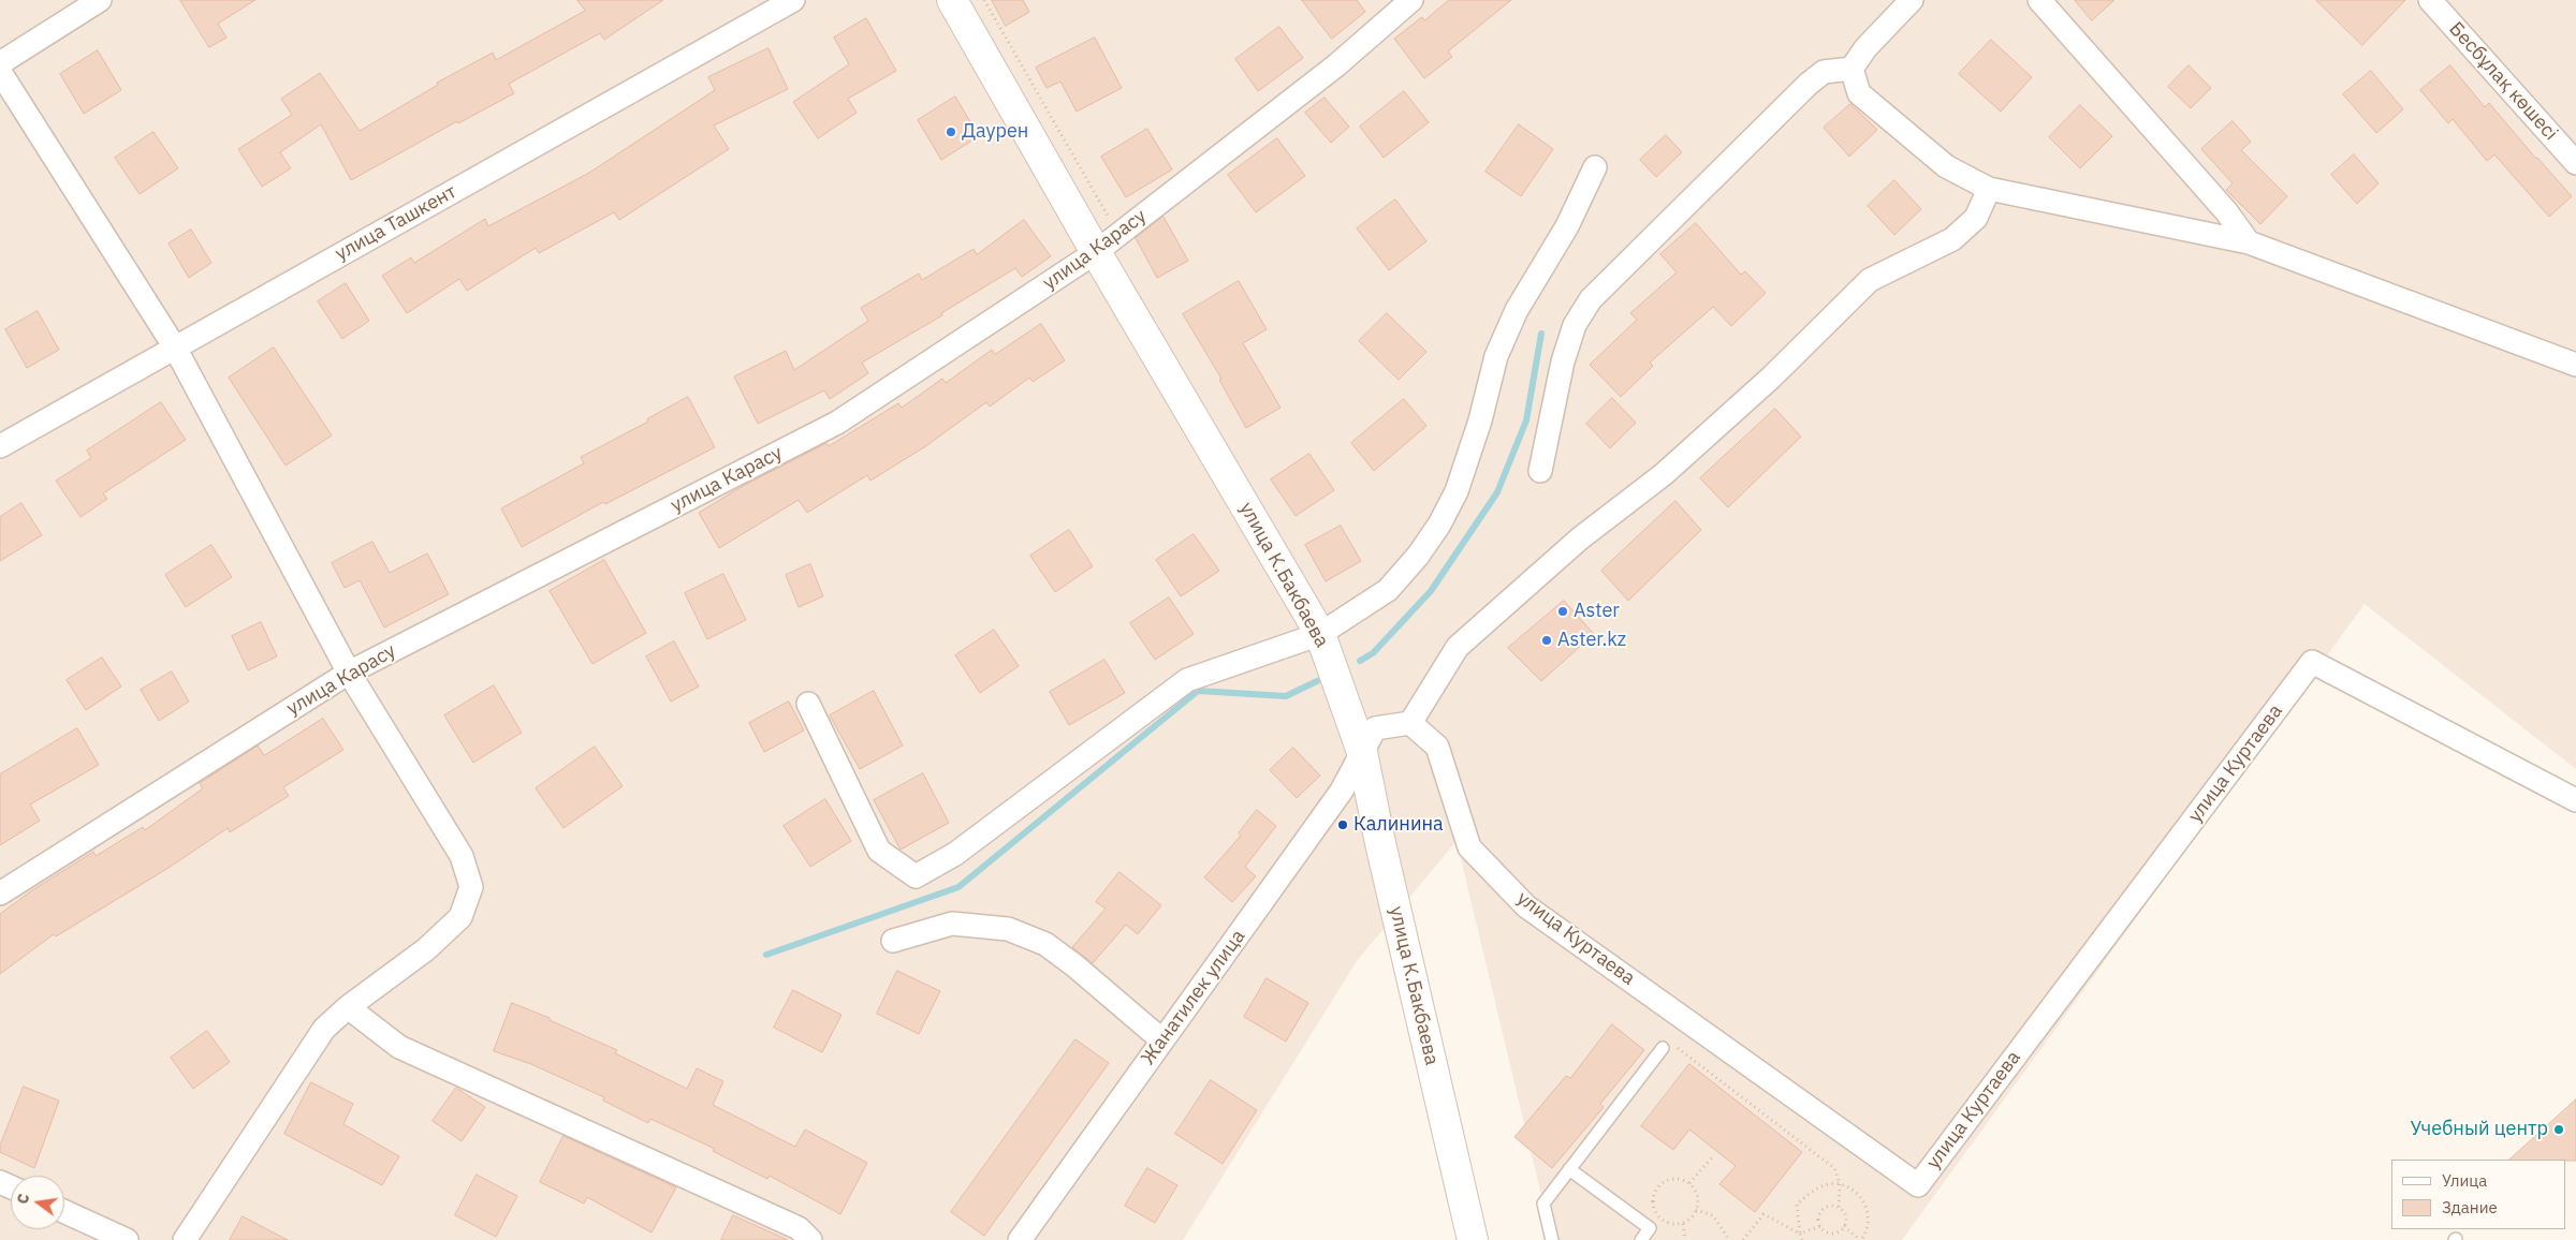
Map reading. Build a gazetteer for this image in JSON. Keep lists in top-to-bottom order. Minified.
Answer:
{"streets":{"street":["Бесбұлақ көшесі","улица Ташкент","улица Карасу","улица К.Бакбаева","улица Куртаева","Жанатилек улица"]},"crossings":[["улица Карасу","улица К.Бакбаева"],["улица К.Бакбаева","Жанатилек улица"]],"places":["Даурен","Aster","Aster.kz","Калинина","Учебный центр"],"legend":["Улица","Здание"],"north":"left"}
